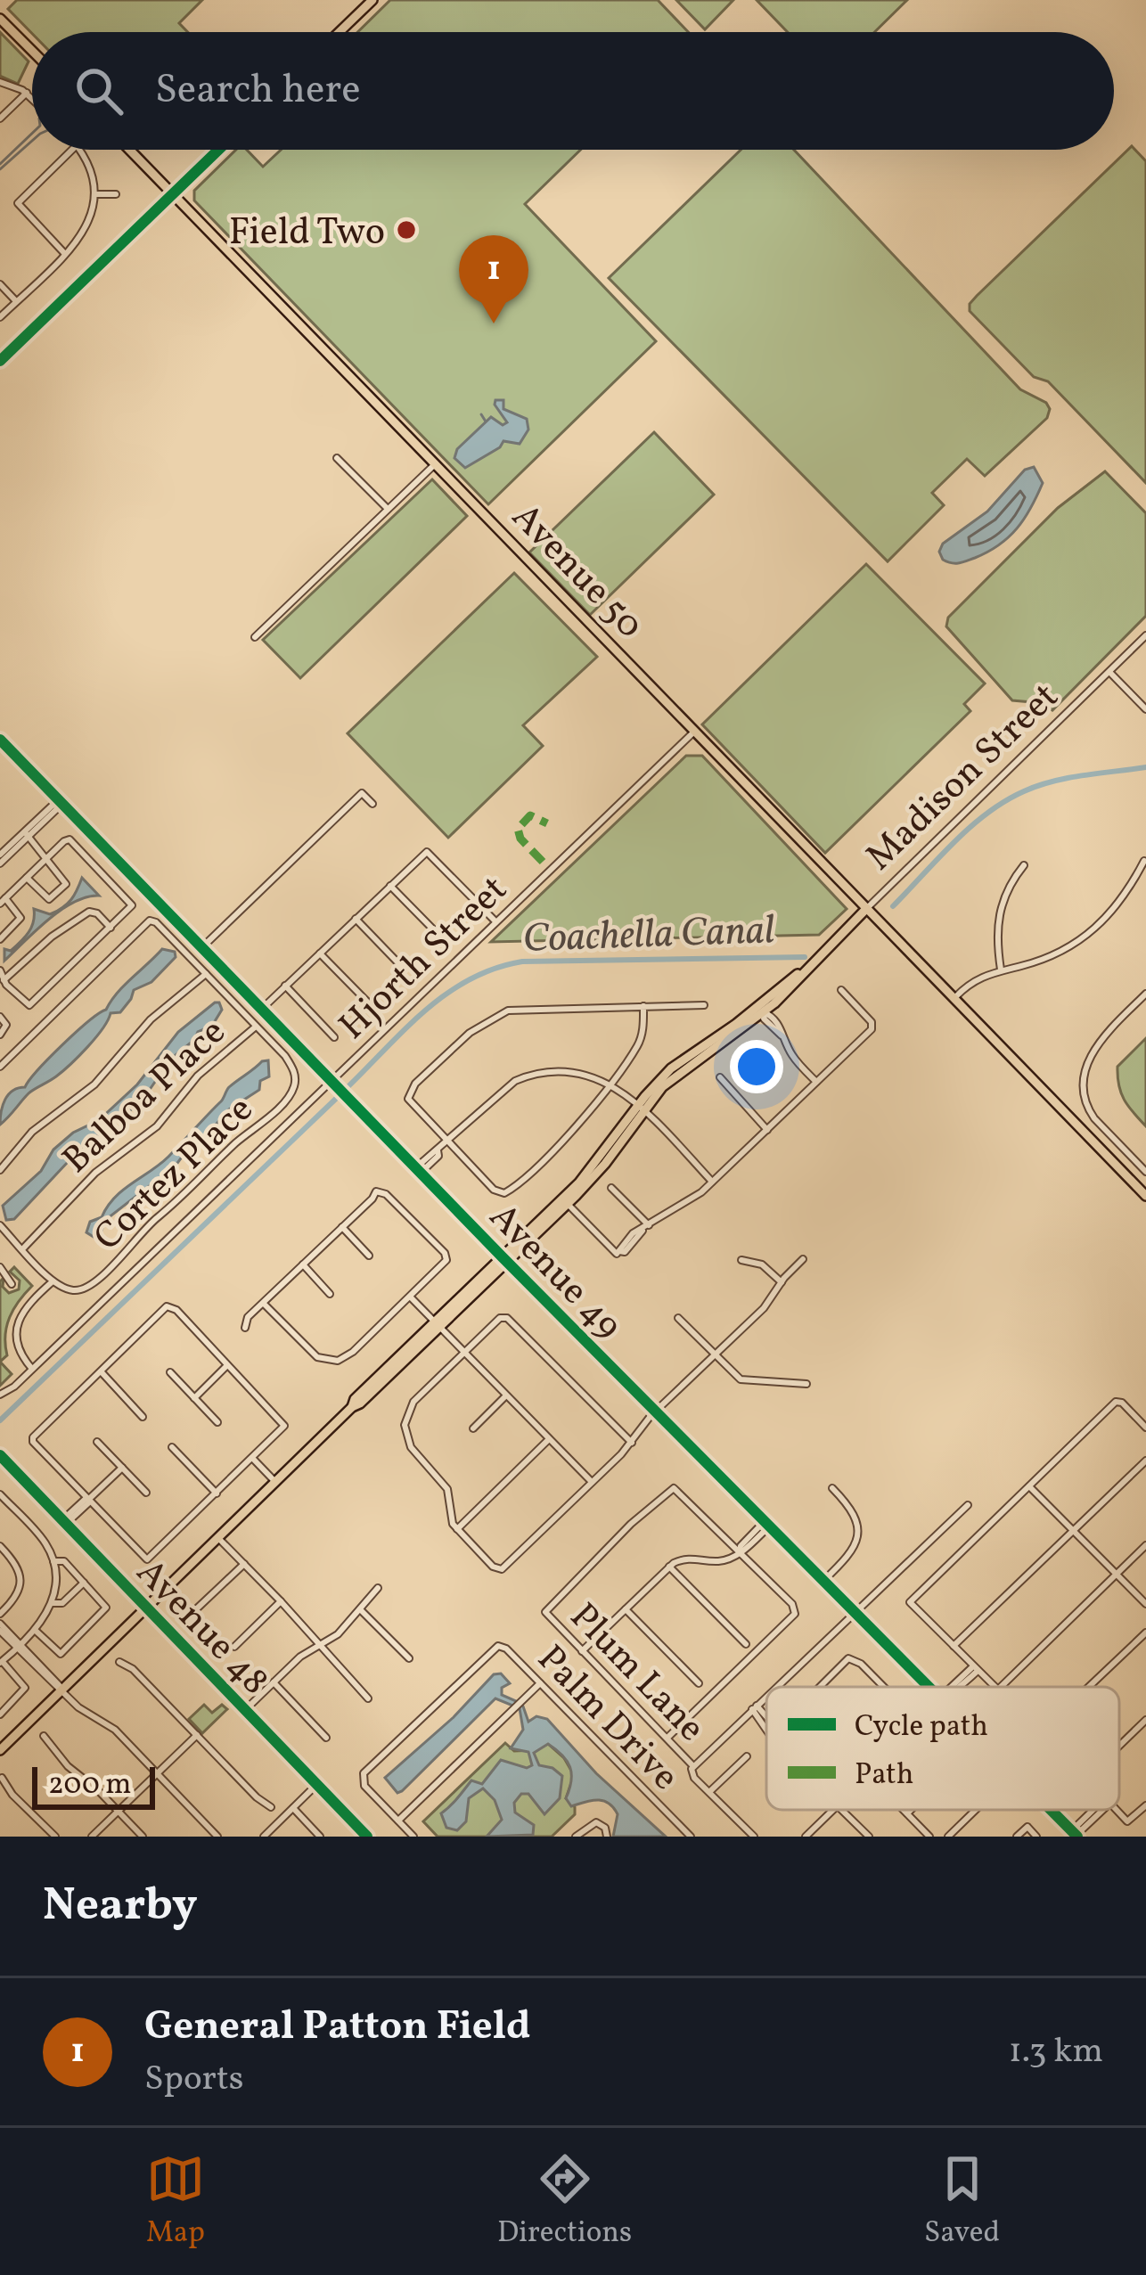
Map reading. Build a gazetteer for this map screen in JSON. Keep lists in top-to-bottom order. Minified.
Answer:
{"streets":{"main road":["Avenue 50","Madison Street","Avenue 48"],"street":["Hjorth Street","Balboa Place","Cortez Place","Avenue 49","Plum Lane","Palm Drive"]},"crossings":[["Avenue 50","Madison Street"],["Avenue 50","Hjorth Street"],["Madison Street","Avenue 49"],["Madison Street","Avenue 48"],["Hjorth Street","Avenue 49"],["Balboa Place","Cortez Place"]],"water":["Coachella Canal"],"places":["Field Two"],"legend":["Cycle path","Path"],"scale_bar":"200 m","page":{"search":"Search here","pins":"1","scale":"200 m","heading":"Nearby","list":[{"mark":"1","name":"General Patton Field","note":"Sports","value":"1.3 km"}],"nav":["Map","Directions","Saved"]}}
